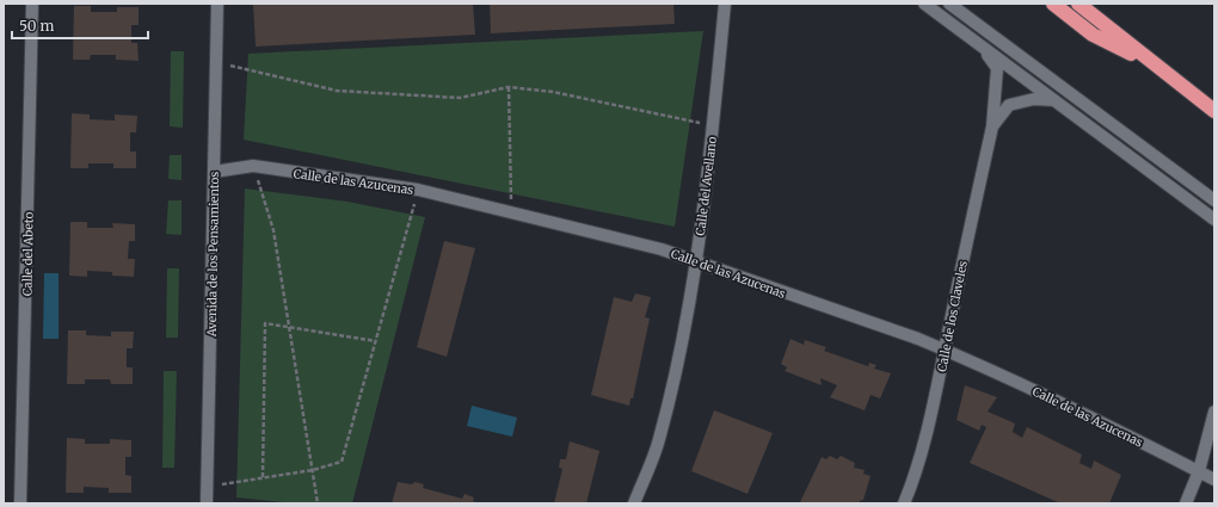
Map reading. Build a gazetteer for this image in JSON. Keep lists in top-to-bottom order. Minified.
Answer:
{"streets":{"street":["Calle de las Azucenas","Calle del Avellano","Calle del Abeto","Avenida de los Pensamientos","Calle de los Claveles"]},"crossings":[["Calle de las Azucenas","Calle del Avellano"],["Calle de las Azucenas","Avenida de los Pensamientos"],["Calle de las Azucenas","Calle de los Claveles"]],"scale_bar":"50 m"}
